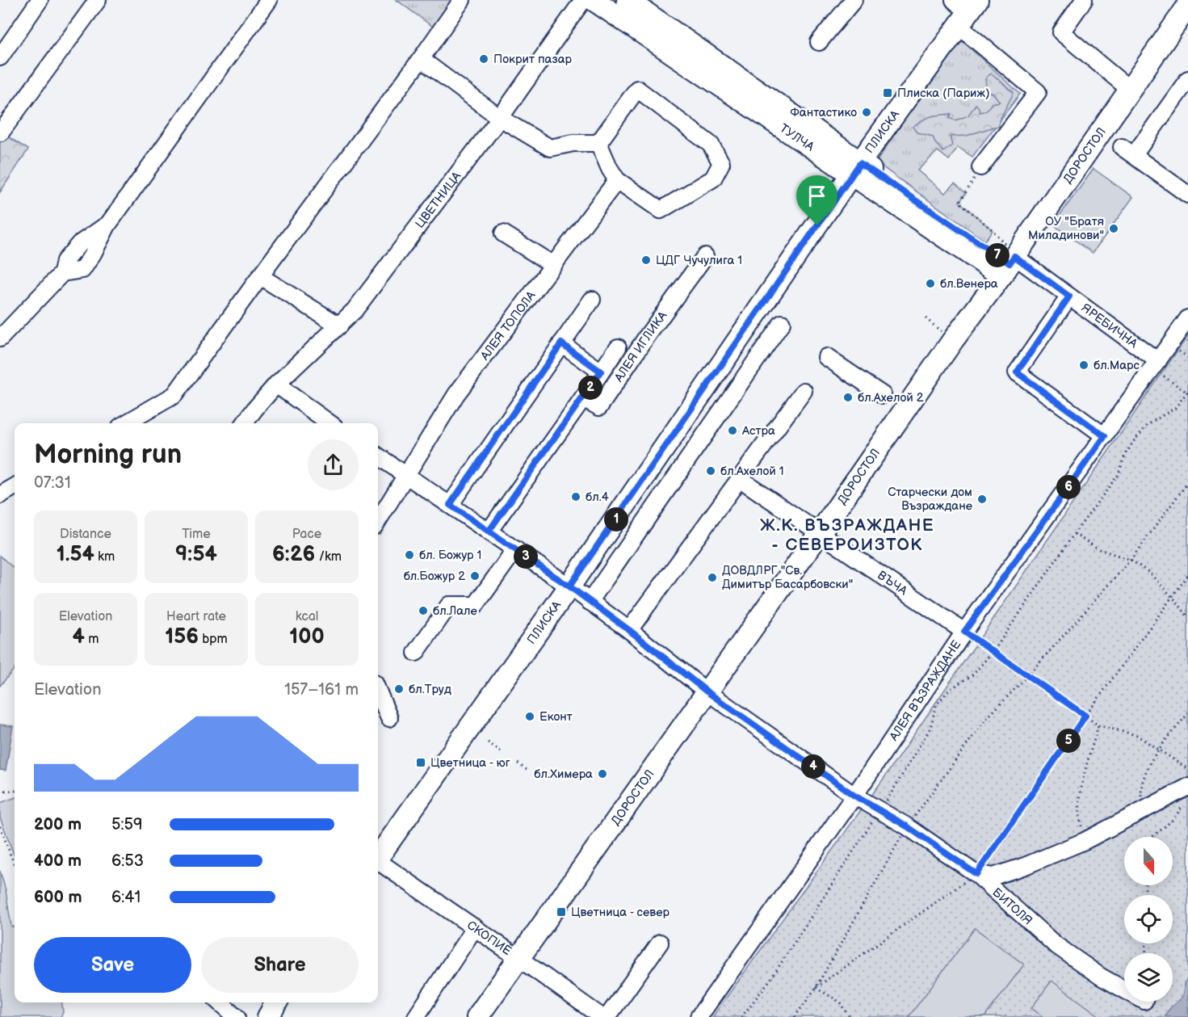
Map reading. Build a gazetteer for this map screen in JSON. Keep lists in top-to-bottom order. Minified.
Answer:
{"streets":{"main road":["ПЛИСКА","ТУЛЧА","ДОРОСТОЛ"],"street":["ЦВЕТНИЦА","АЛЕЯ ТОПОЛА","ЯРЕБИЧНА","АЛЕЯ ИГЛИКА","ВЪЧА","АЛЕЯ ВЪЗРАЖДАНЕ","БИТОЛЯ","СКОПИЕ"]},"crossings":[["ПЛИСКА","ТУЛЧА"],["ПЛИСКА","БИТОЛЯ"],["ТУЛЧА","ДОРОСТОЛ"],["ТУЛЧА","ЯРЕБИЧНА"],["ДОРОСТОЛ","ЯРЕБИЧНА"],["ДОРОСТОЛ","ВЪЧА"],["ДОРОСТОЛ","БИТОЛЯ"],["ДОРОСТОЛ","СКОПИЕ"],["АЛЕЯ ТОПОЛА","БИТОЛЯ"],["ЯРЕБИЧНА","АЛЕЯ ВЪЗРАЖДАНЕ"],["ВЪЧА","АЛЕЯ ВЪЗРАЖДАНЕ"],["АЛЕЯ ВЪЗРАЖДАНЕ","БИТОЛЯ"]],"districts":["Ж.К. ВЪЗРАЖДАНЕ - СЕВЕРОИЗТОК"],"places":{"other":["Покрит пазар","Фантастико","ОУ \"Братя Миладинови\"","ЦДГ Чучулига 1","бл.Венера","бл.Марс","бл.Ахелой 2","Астра","бл.Ахелой 1","бл.4","Старчески дом Възраждане","бл. Божур 1","бл.Божур 2","ДОВДЛРГ \"Св. Димитър Басарбовски\"","бл.Лале","бл.Труд","Еконт","бл.Химера"],"transit":["Плиска (Париж)","Цветница - юг","Цветница - север"]},"north":"bottom","page":{"pins":["7","2","6","1","3","5","4"],"heading":["Morning run","07:31"],"stats":[["Distance","1.54 km"],["Time","9:54"],["Pace","6:26 /km"],["Elevation","4 m"],["Heart rate","156 bpm"],["kcal","100"]],"chart":["Elevation","157–161 m"],"list":[{"name":"200 m","note":"5:59"},{"name":"400 m","note":"6:53"},{"name":"600 m","note":"6:41"}],"buttons":["Save","Share"]}}
